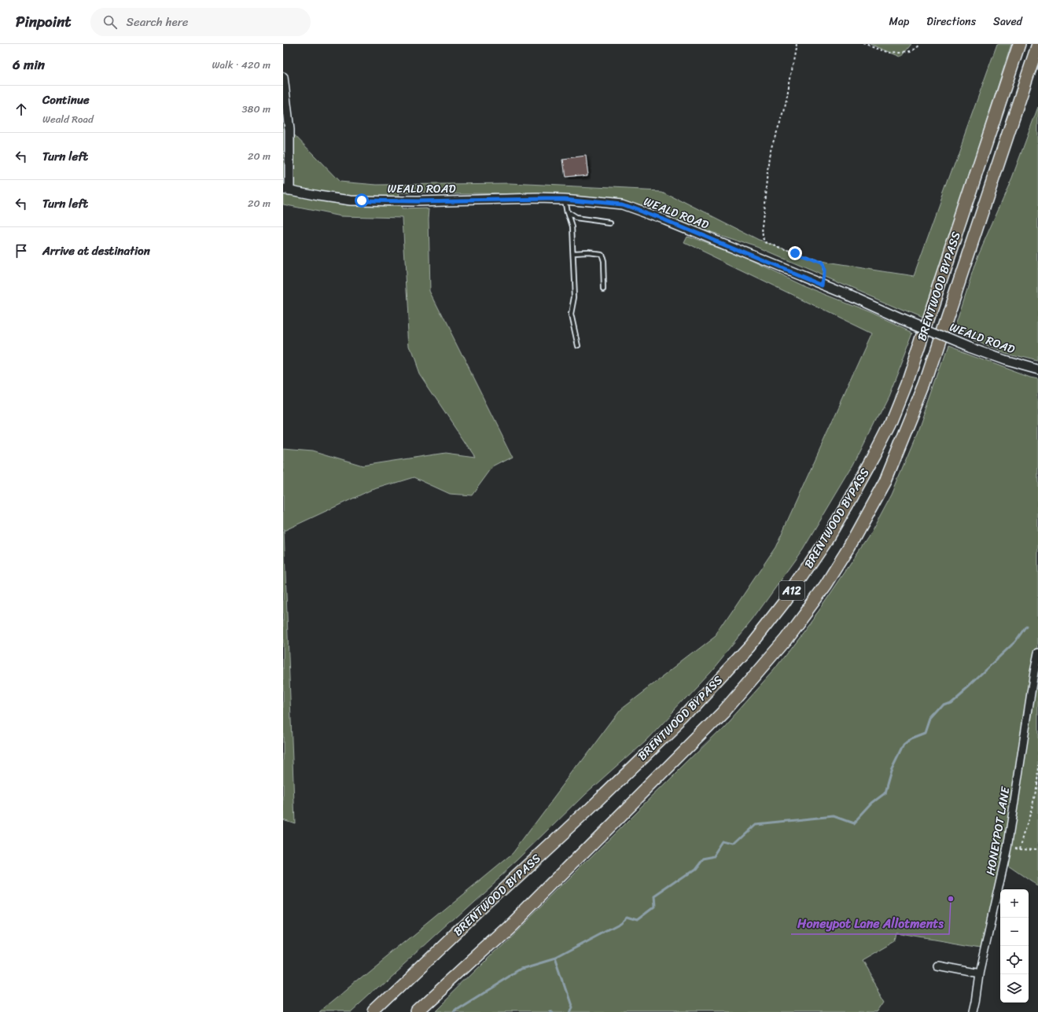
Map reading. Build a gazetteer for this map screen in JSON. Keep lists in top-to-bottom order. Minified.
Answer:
{"streets":{"highway":["BRENTWOOD BYPASS","A12"],"street":["WEALD ROAD","HONEYPOT LANE"]},"places":["Honeypot Lane Allotments"],"page":{"header":"Pinpoint","search":"Search here","nav":["Map","Directions","Saved"],"heading":["6 min","Walk · 420 m"],"list":[["Continue","Weald Road","380 m"],["Turn left","20 m"],["Turn left","20 m"],"Arrive at destination"],"map_buttons":["+","−"]}}
